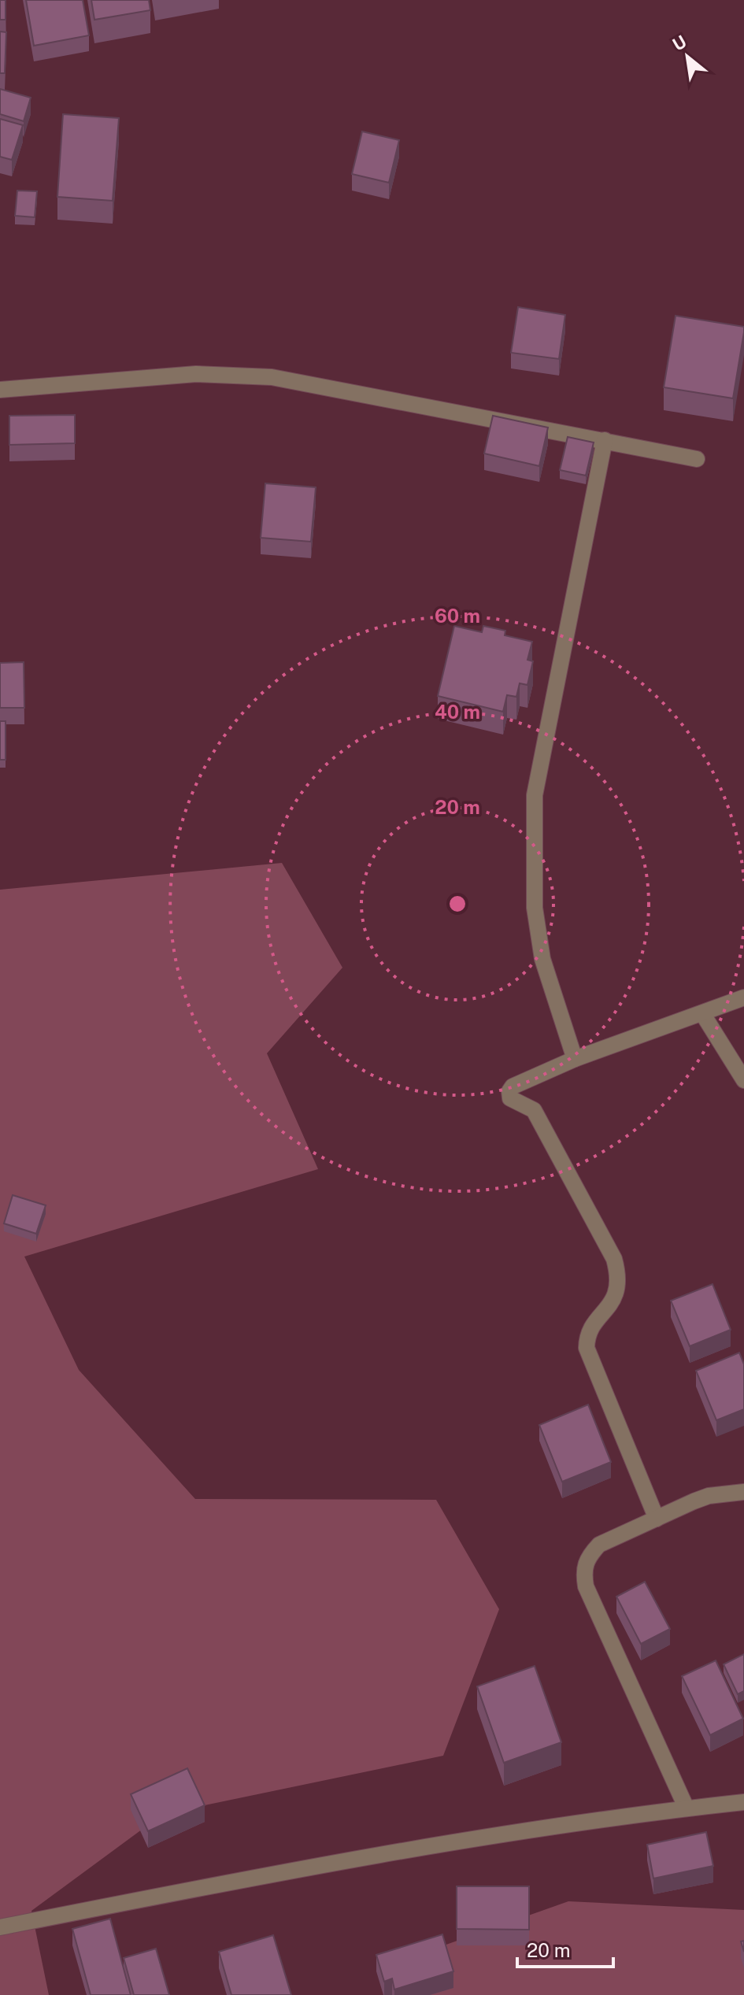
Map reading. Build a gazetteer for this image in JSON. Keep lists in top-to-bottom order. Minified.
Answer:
{"scale_bar":"20 m","north":"top left","rings":["60 m","40 m","20 m"]}
